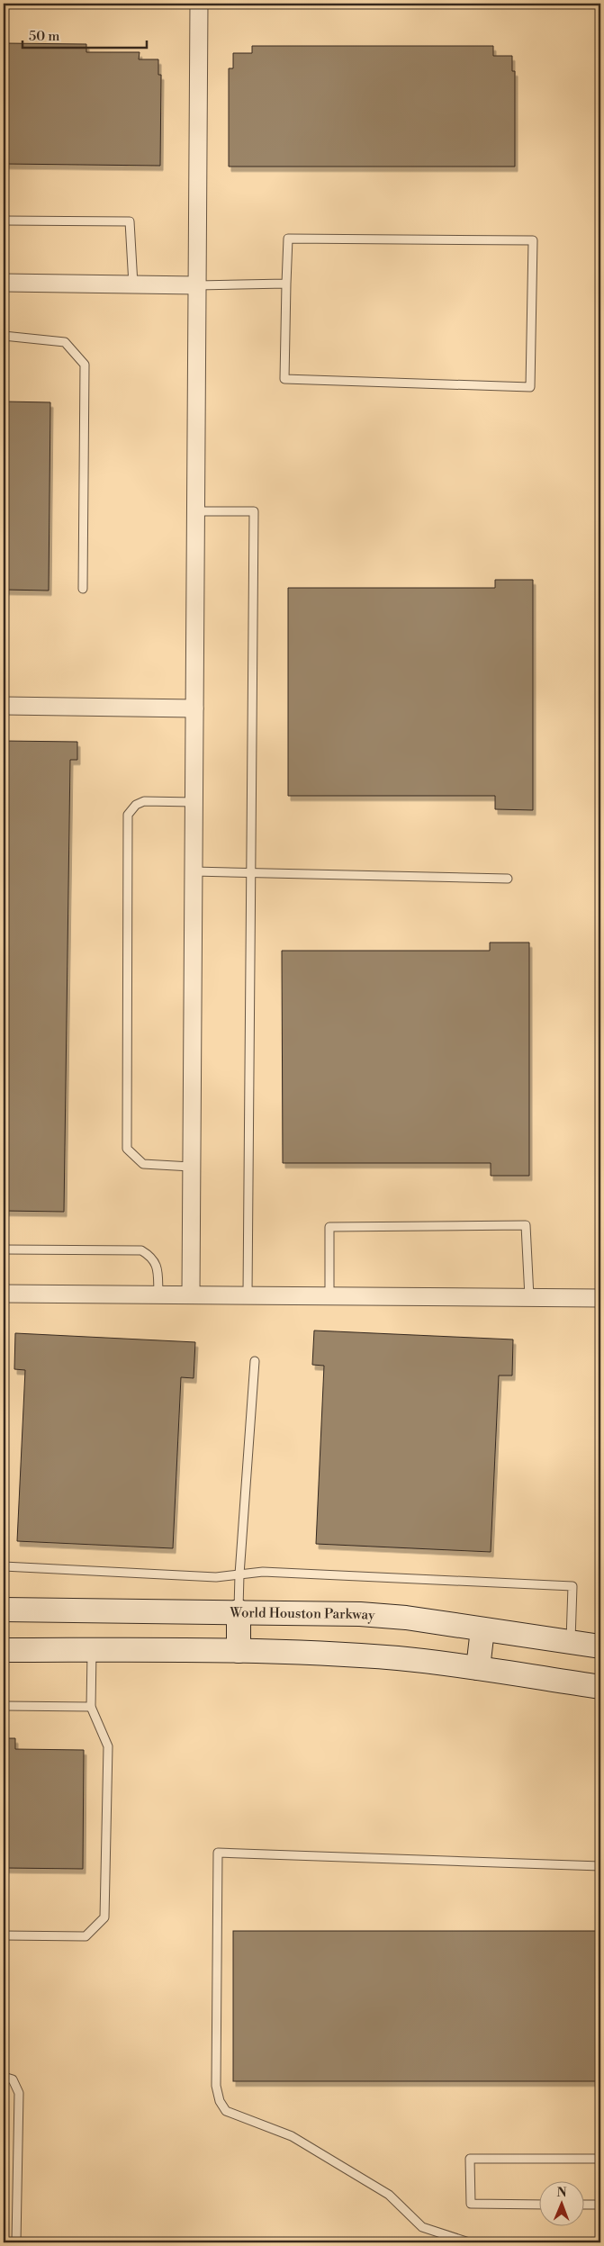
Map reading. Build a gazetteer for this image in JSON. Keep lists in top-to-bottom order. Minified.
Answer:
{"streets":{"street":["World Houston Parkway"]},"scale_bar":"50 m","north":"top"}
